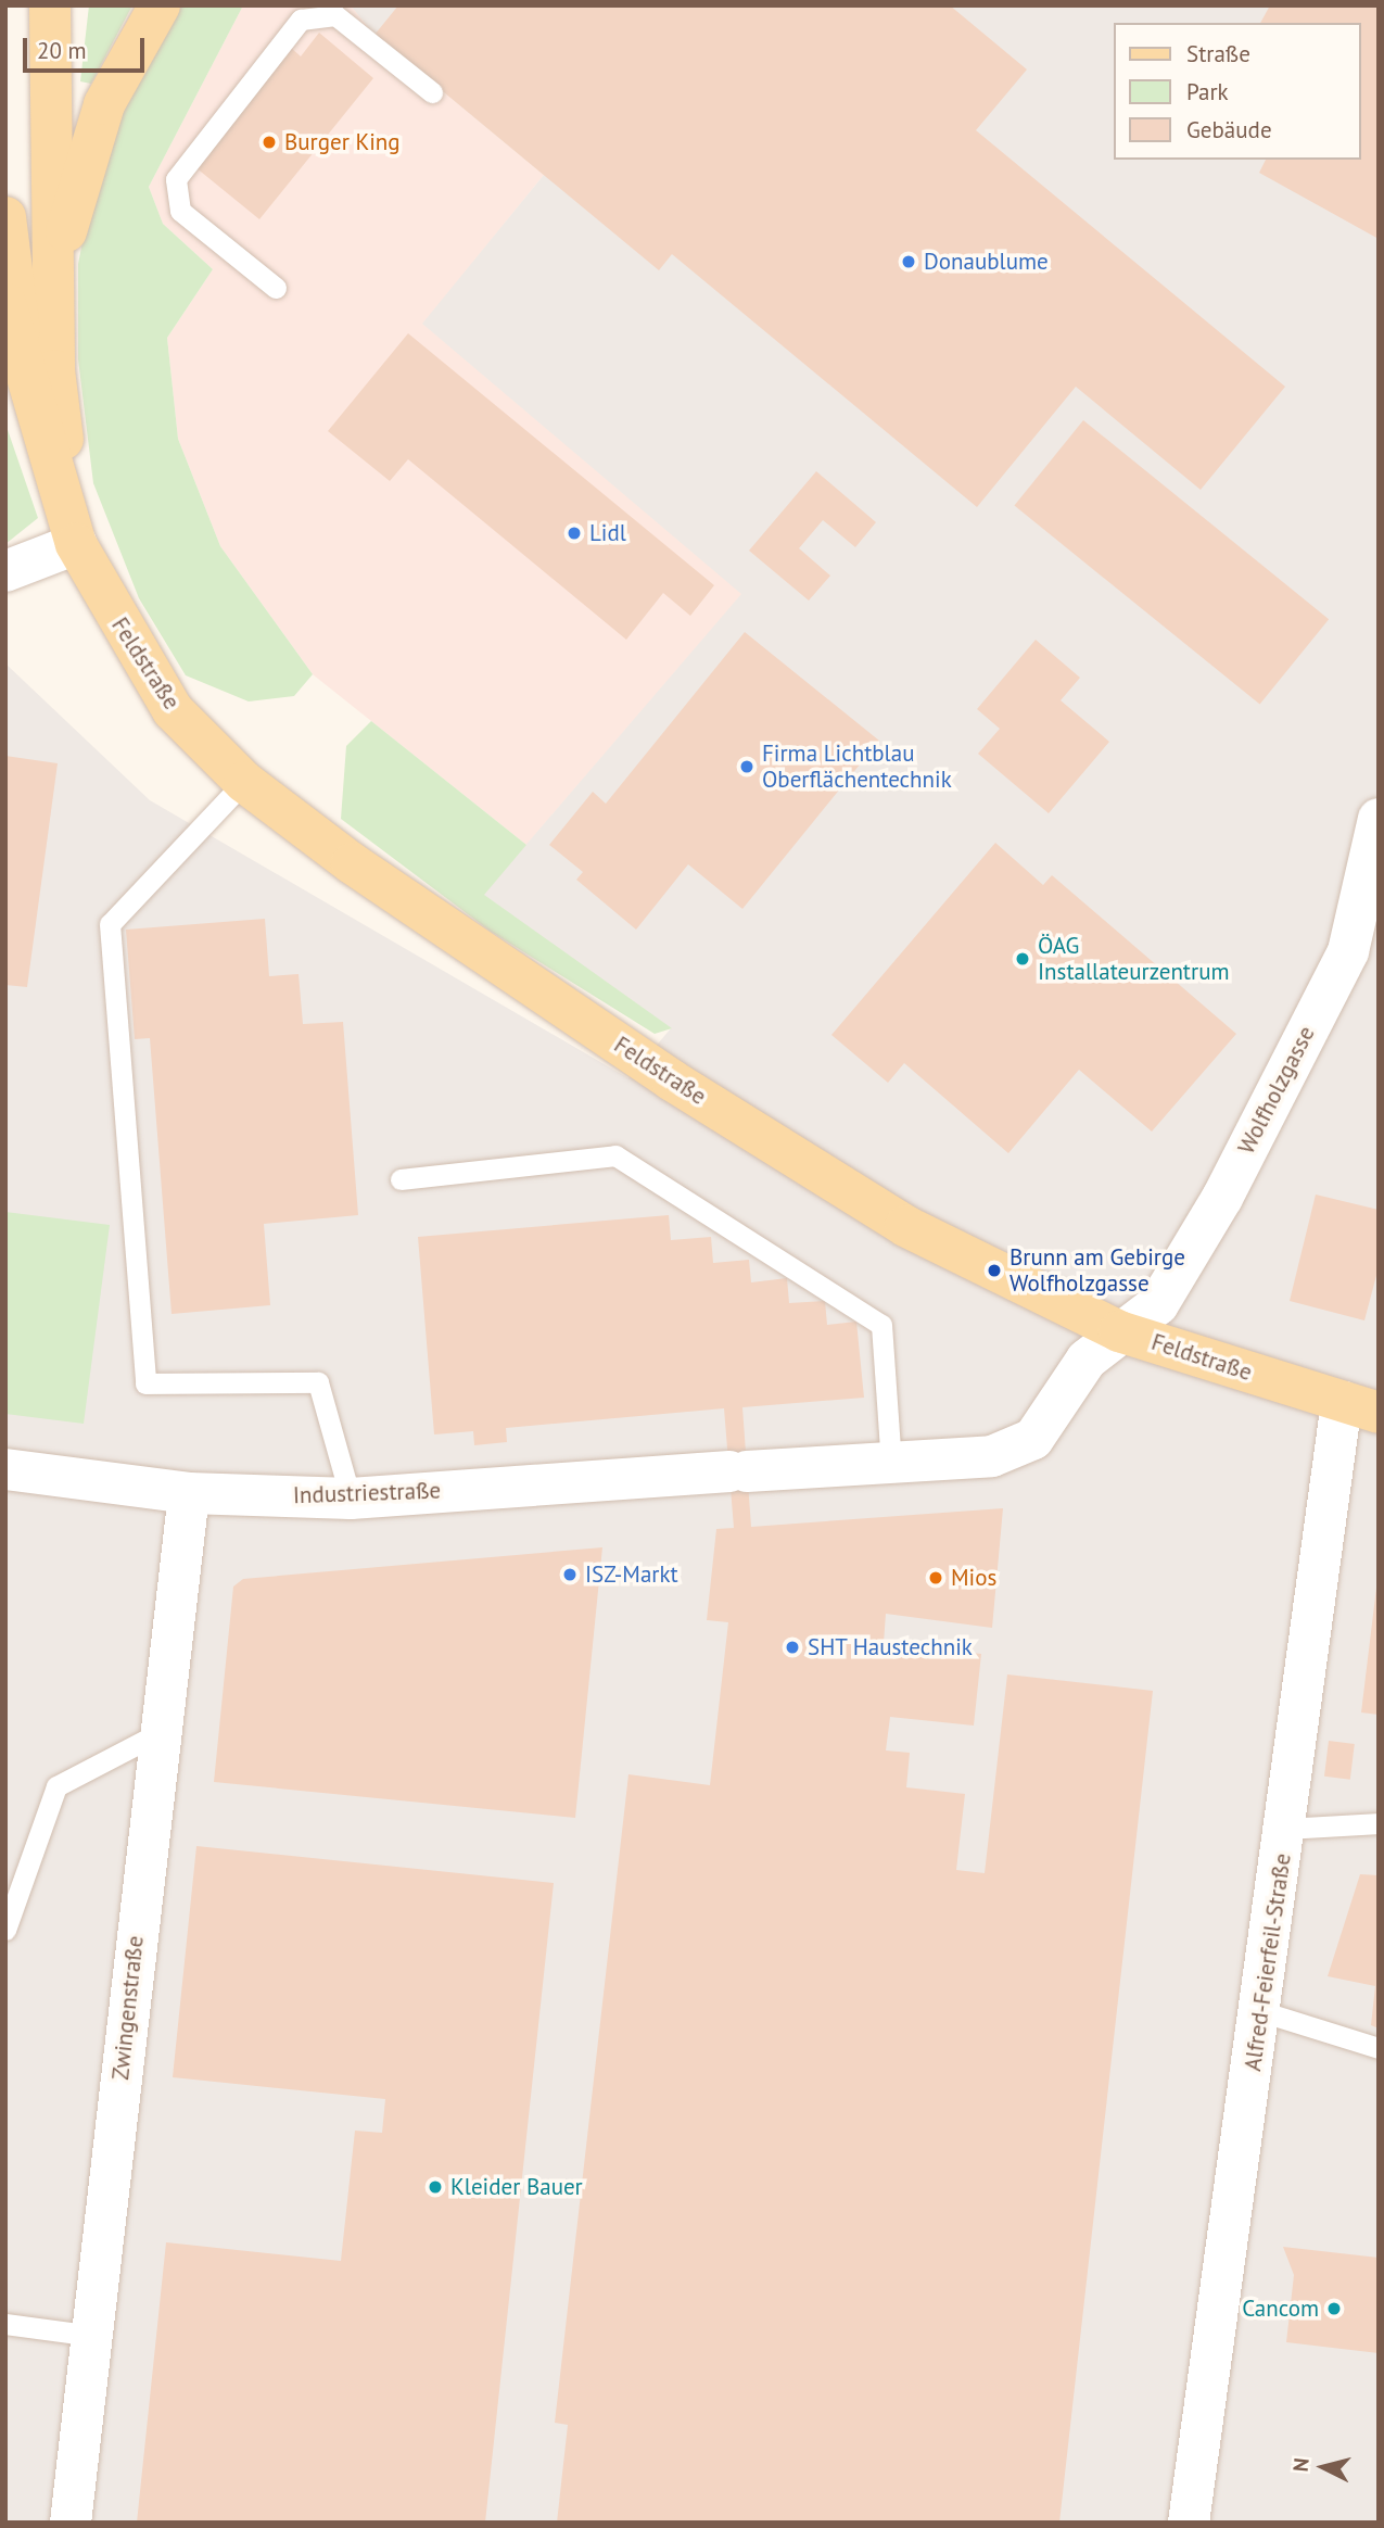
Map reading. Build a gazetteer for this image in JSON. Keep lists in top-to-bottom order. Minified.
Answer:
{"streets":{"main road":["Feldstraße"],"street":["Wolfholzgasse","Industriestraße","Alfred-Feierfeil-Straße","Zwingenstraße"]},"crossings":[["Feldstraße","Wolfholzgasse"],["Feldstraße","Industriestraße"],["Feldstraße","Alfred-Feierfeil-Straße"],["Wolfholzgasse","Industriestraße"],["Industriestraße","Zwingenstraße"]],"places":["Burger King","Donaublume","Lidl","Firma Lichtblau Oberflächentechnik","ÖAG Installateurzentrum","Brunn am Gebirge Wolfholzgasse","ISZ-Markt","Mios","SHT Haustechnik","Kleider Bauer","Cancom"],"legend":["Straße","Park","Gebäude"],"scale_bar":"20 m","north":"left"}
